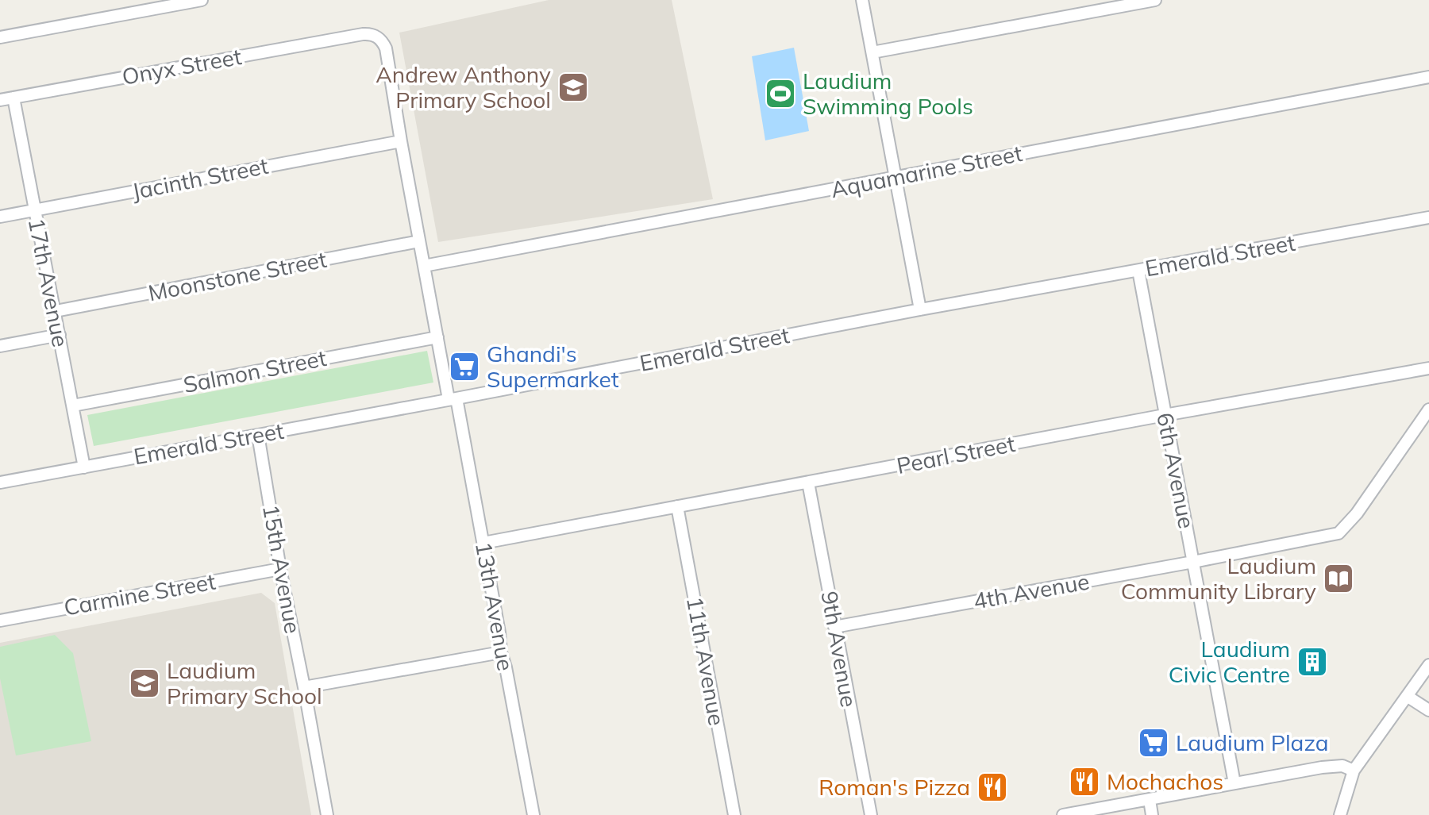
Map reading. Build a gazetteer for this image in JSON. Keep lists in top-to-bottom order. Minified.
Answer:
{"streets":{"street":["Onyx Street","Aquamarine Street","Jacinth Street","Emerald Street","Moonstone Street","17th Avenue","Salmon Street","Pearl Street","6th Avenue","15th Avenue","4th Avenue","Carmine Street","13th Avenue","9th Avenue","11th Avenue"]},"crossings":[["Onyx Street","17th Avenue"],["Onyx Street","13th Avenue"],["Aquamarine Street","13th Avenue"],["Jacinth Street","17th Avenue"],["Jacinth Street","13th Avenue"],["Emerald Street","17th Avenue"],["Emerald Street","6th Avenue"],["Emerald Street","15th Avenue"],["Emerald Street","13th Avenue"],["Moonstone Street","17th Avenue"],["Moonstone Street","13th Avenue"],["17th Avenue","Salmon Street"],["Salmon Street","13th Avenue"],["Pearl Street","6th Avenue"],["Pearl Street","13th Avenue"],["Pearl Street","9th Avenue"],["Pearl Street","11th Avenue"],["6th Avenue","4th Avenue"],["15th Avenue","Carmine Street"],["4th Avenue","9th Avenue"]],"places":{"school or university":["Andrew Anthony Primary School","Laudium Primary School"],"sports":["Laudium Swimming Pools"],"supermarket":["Ghandi's Supermarket","Laudium Plaza"],"library":["Laudium Community Library"],"building":["Laudium Civic Centre"],"restaurant":["Mochachos","Roman's Pizza"]}}
